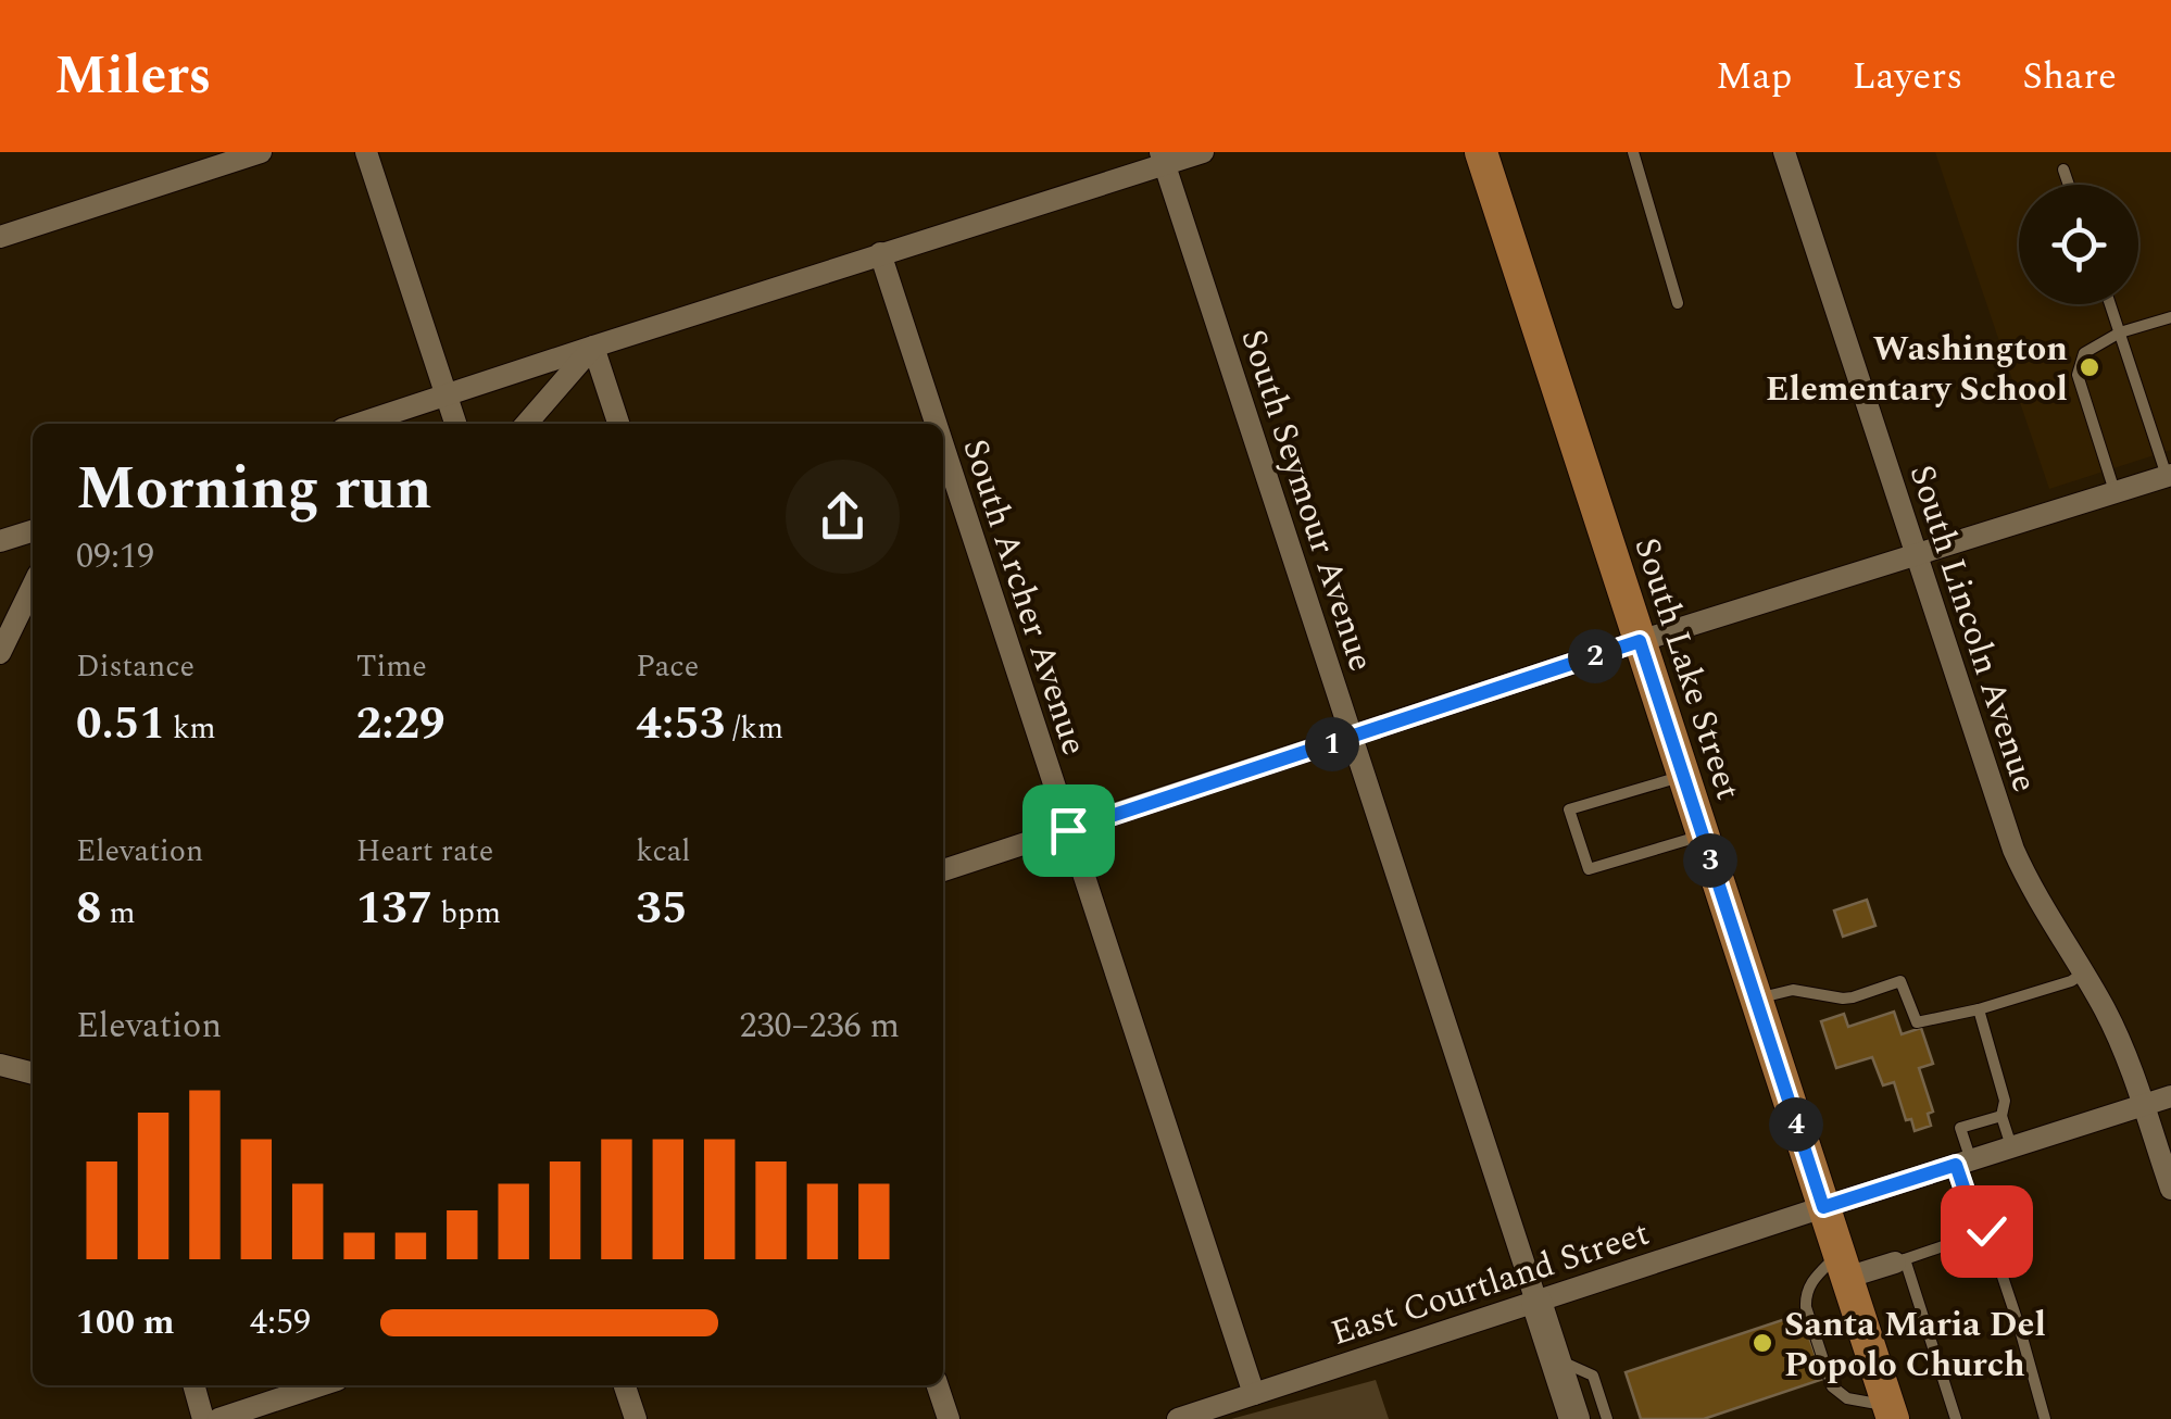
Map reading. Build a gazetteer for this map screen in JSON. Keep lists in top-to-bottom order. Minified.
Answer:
{"streets":{"main road":["South Lake Street"],"street":["South Seymour Avenue","South Archer Avenue","South Lincoln Avenue","East Courtland Street"]},"crossings":[["South Seymour Avenue","East Courtland Street"],["South Archer Avenue","East Courtland Street"],["South Lincoln Avenue","East Courtland Street"],["South Lake Street","East Courtland Street"]],"places":["Washington Elementary School","Santa Maria Del Popolo Church"],"page":{"header":"Milers","nav":["Map","Layers","Share"],"heading":["Morning run","09:19"],"stats":[["Distance","0.51 km"],["Time","2:29"],["Pace","4:53 /km"],["Elevation","8 m"],["Heart rate","137 bpm"],["kcal","35"]],"pins":["2","1","3","4"],"chart":["Elevation","230–236 m"],"list":[{"name":"100 m","note":"4:59"}]}}
